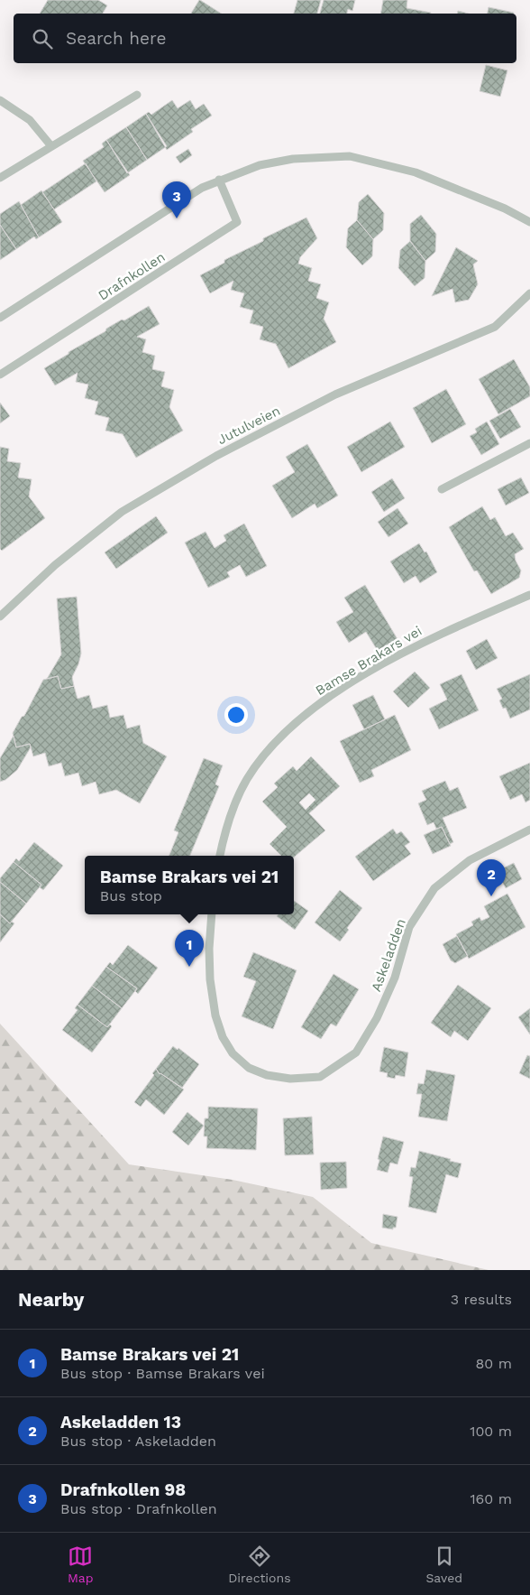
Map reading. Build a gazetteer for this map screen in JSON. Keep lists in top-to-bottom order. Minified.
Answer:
{"streets":{"street":["Drafnkollen","Jutulveien","Bamse Brakars vei","Askeladden"]},"page":{"search":"Search here","pins":["3","2","1"],"popup":["Bamse Brakars vei 21","Bus stop"],"heading":["Nearby","3 results"],"list":[{"mark":"1","name":"Bamse Brakars vei 21","note":"Bus stop · Bamse Brakars vei","value":"80 m"},{"mark":"2","name":"Askeladden 13","note":"Bus stop · Askeladden","value":"100 m"},{"mark":"3","name":"Drafnkollen 98","note":"Bus stop · Drafnkollen","value":"160 m"}],"nav":["Map","Directions","Saved"]}}
